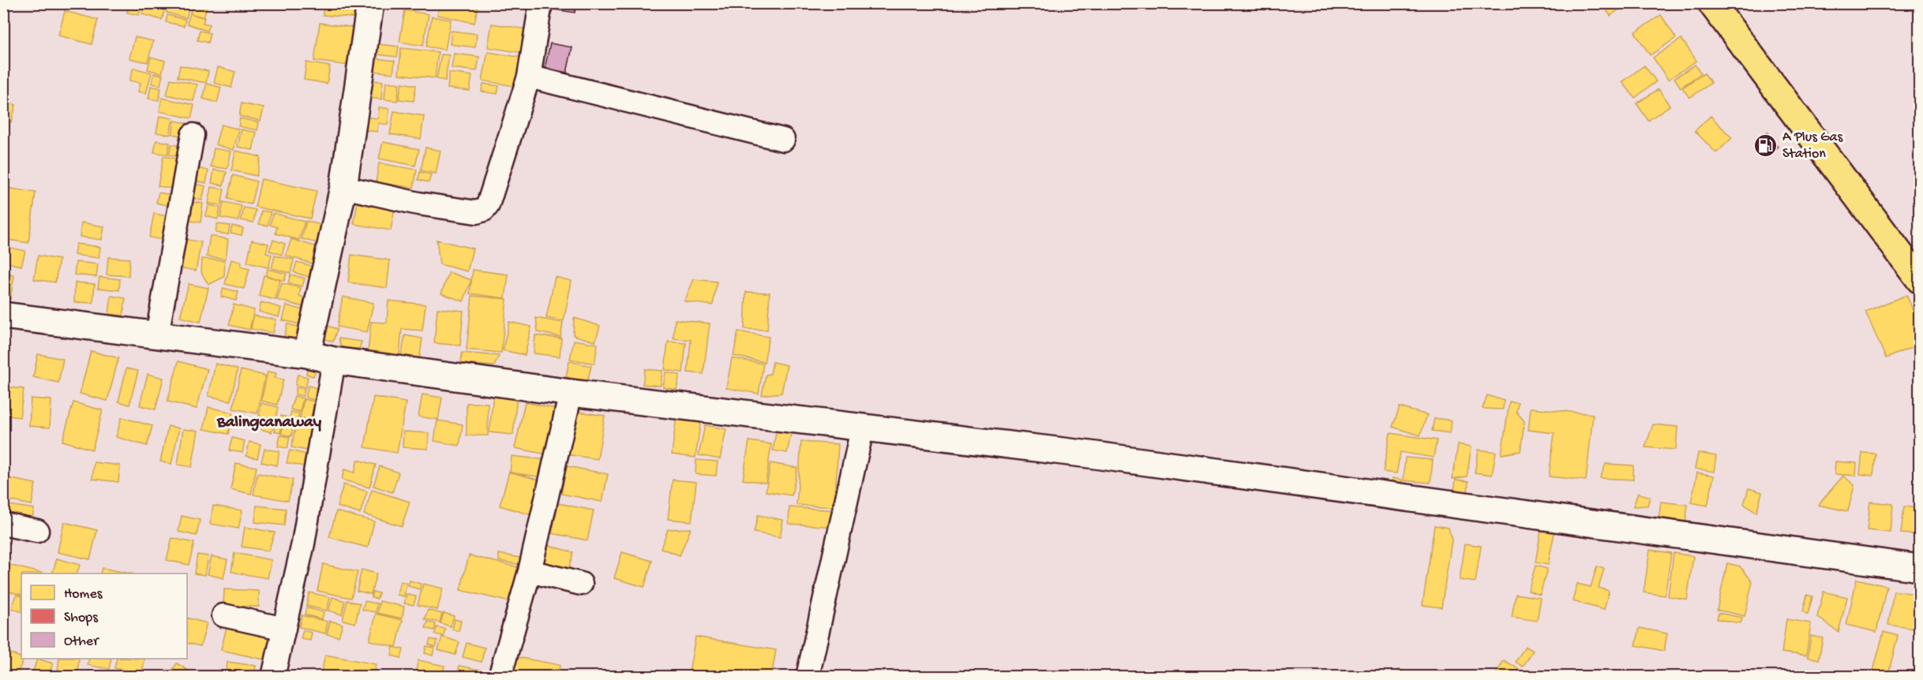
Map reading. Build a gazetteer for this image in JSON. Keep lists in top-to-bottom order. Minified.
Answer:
{"districts":["Balingcanaway"],"places":{"fuel station":["A Plus Gas Station"]},"legend":["Homes","Shops","Other"]}
